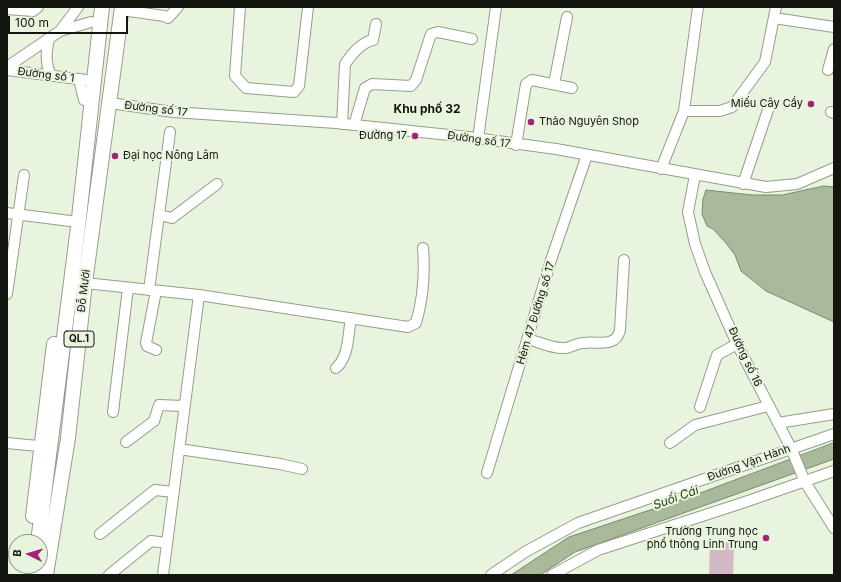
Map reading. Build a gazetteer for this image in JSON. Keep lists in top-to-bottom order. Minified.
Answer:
{"streets":{"highway":["Đỗ Mười","QL.1"],"street":["Đường số 1","Đường số 17","Hẻm 47 Đường số 17","Đường số 16","Đường Vận Hành"]},"crossings":[["Đường số 1","Đỗ Mười"],["Đường số 17","Đỗ Mười"],["Đường số 17","Hẻm 47 Đường số 17"],["Đường số 17","Đường số 16"],["Đường số 16","Đường Vận Hành"]],"districts":["Khu phố 32"],"water":["Suối Cái"],"places":["Miếu Cây Cầy","Thảo Nguyên Shop","Đường 17","Đại học Nông Lâm","Trường Trung học phổ thông Linh Trung"],"scale_bar":"100 m","north":"left"}
